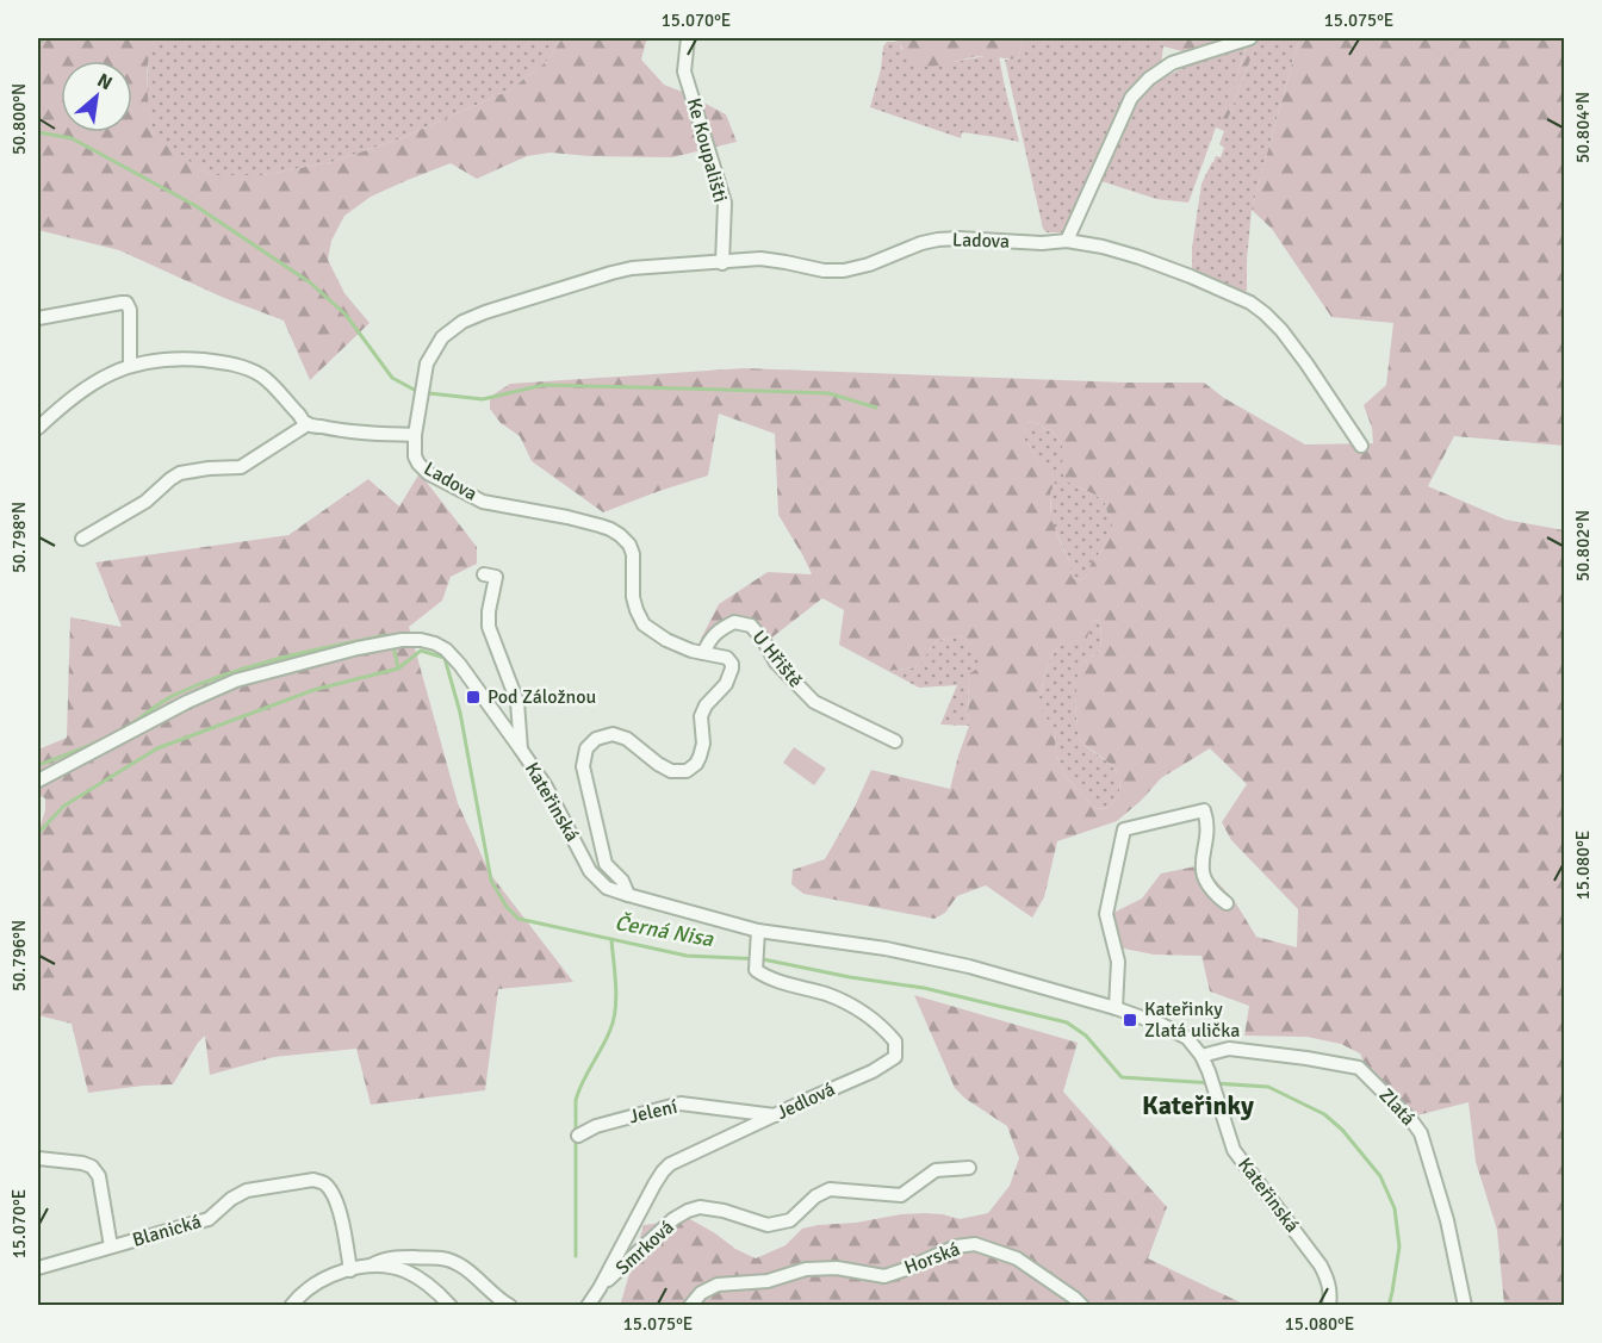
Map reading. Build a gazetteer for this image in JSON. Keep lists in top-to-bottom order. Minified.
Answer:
{"streets":{"street":["Ke Koupališti","Ladova","U Hřiště","Kateřinská","Jedlová","Zlatá","Jelení","Blanická","Smrková","Horská"]},"crossings":[["Ke Koupališti","Ladova"],["Ladova","U Hřiště"],["Ladova","Kateřinská"],["Kateřinská","Jedlová"],["Kateřinská","Zlatá"],["Jedlová","Jelení"],["Jedlová","Smrková"]],"districts":["Kateřinky"],"water":["Černá Nisa"],"places":{"transit":["Pod Záložnou","Kateřinky Zlatá ulička"]},"north":"top right","coordinates":["15.070°E","15.075°E","50.800°N","50.804°N","50.798°N","50.802°N","15.080°E","50.796°N"]}
